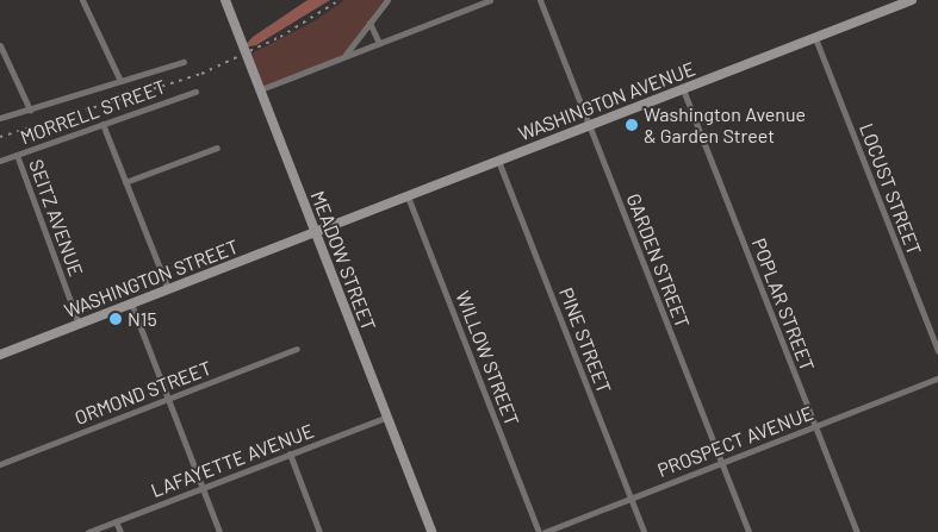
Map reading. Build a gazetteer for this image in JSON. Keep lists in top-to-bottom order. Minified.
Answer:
{"streets":{"main road":["WASHINGTON AVENUE","MEADOW STREET","WASHINGTON STREET"],"street":["MORRELL STREET","LOCUST STREET","SEITZ AVENUE","GARDEN STREET","POPLAR STREET","PINE STREET","WILLOW STREET","ORMOND STREET","PROSPECT AVENUE","LAFAYETTE AVENUE"]},"crossings":[["WASHINGTON AVENUE","LOCUST STREET"],["WASHINGTON AVENUE","MEADOW STREET"],["WASHINGTON AVENUE","GARDEN STREET"],["WASHINGTON AVENUE","WASHINGTON STREET"],["WASHINGTON AVENUE","POPLAR STREET"],["WASHINGTON AVENUE","PINE STREET"],["WASHINGTON AVENUE","WILLOW STREET"],["MORRELL STREET","SEITZ AVENUE"],["SEITZ AVENUE","WASHINGTON STREET"],["MEADOW STREET","WASHINGTON STREET"],["MEADOW STREET","LAFAYETTE AVENUE"],["GARDEN STREET","PROSPECT AVENUE"],["POPLAR STREET","PROSPECT AVENUE"],["PINE STREET","PROSPECT AVENUE"]],"places":["Washington Avenue & Garden Street","N15"]}
